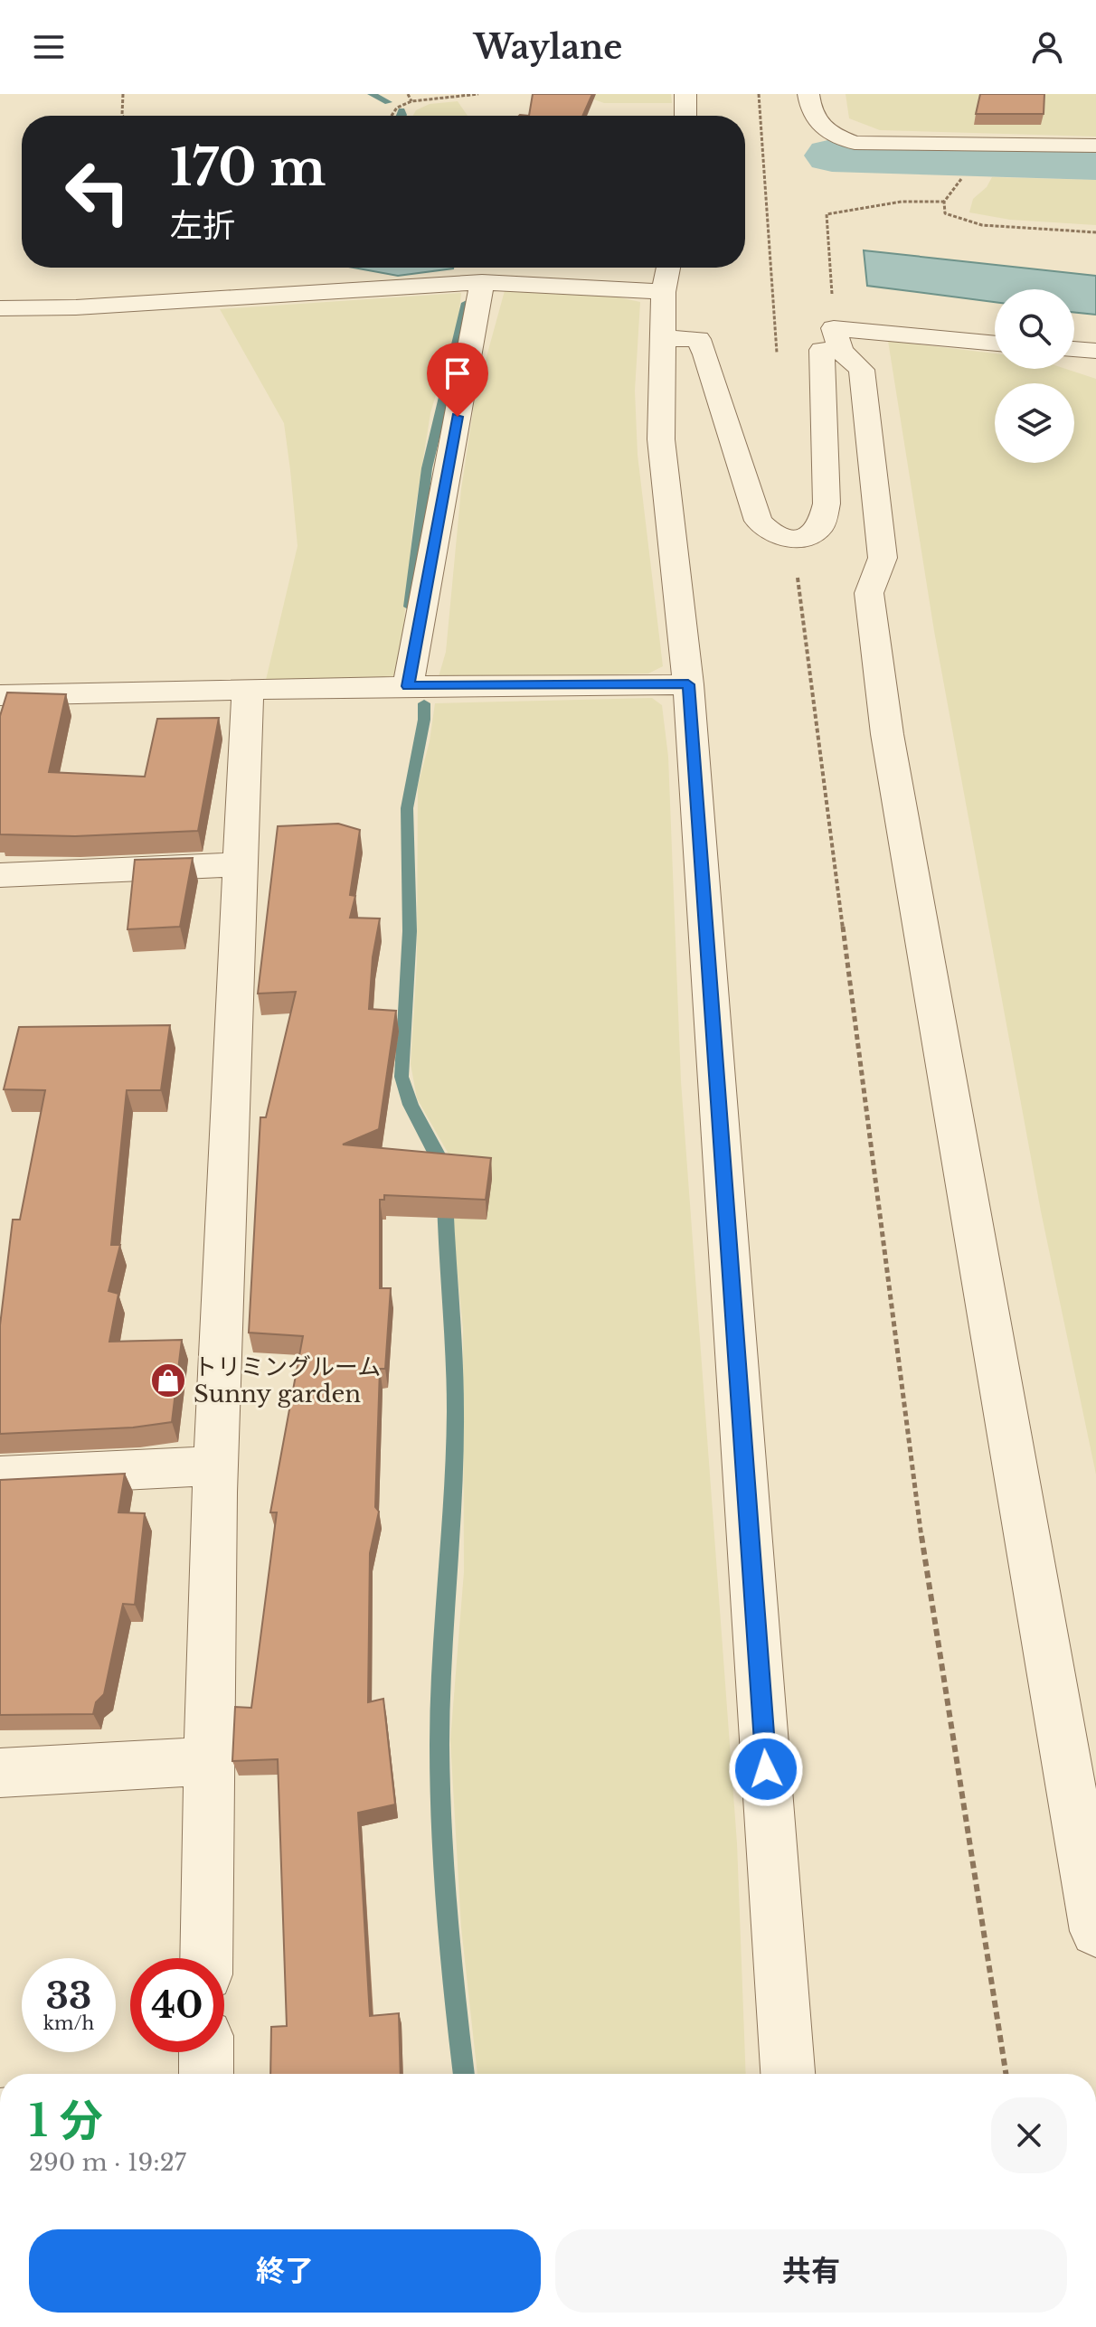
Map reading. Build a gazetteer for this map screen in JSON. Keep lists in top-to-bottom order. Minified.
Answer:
{"places":{"shop":["トリミングルーム Sunny garden"]},"page":{"header":"Waylane","turn":["170 m","左折"],"speed":"33 km/h","limit":"40","heading":["1 分","290 m · 19:27"],"buttons":["終了","共有"]}}
